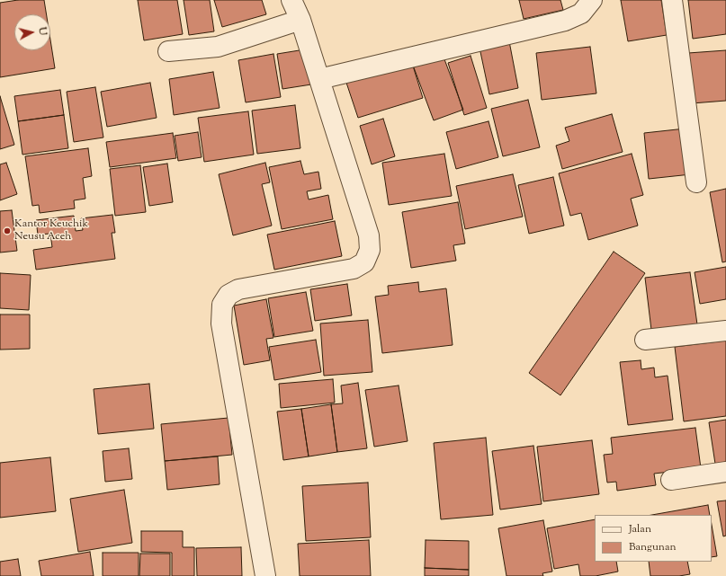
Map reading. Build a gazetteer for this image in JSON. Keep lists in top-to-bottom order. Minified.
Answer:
{"places":["Kantor Keuchik Neusu Aceh"],"legend":["Jalan","Bangunan"],"north":"right"}
